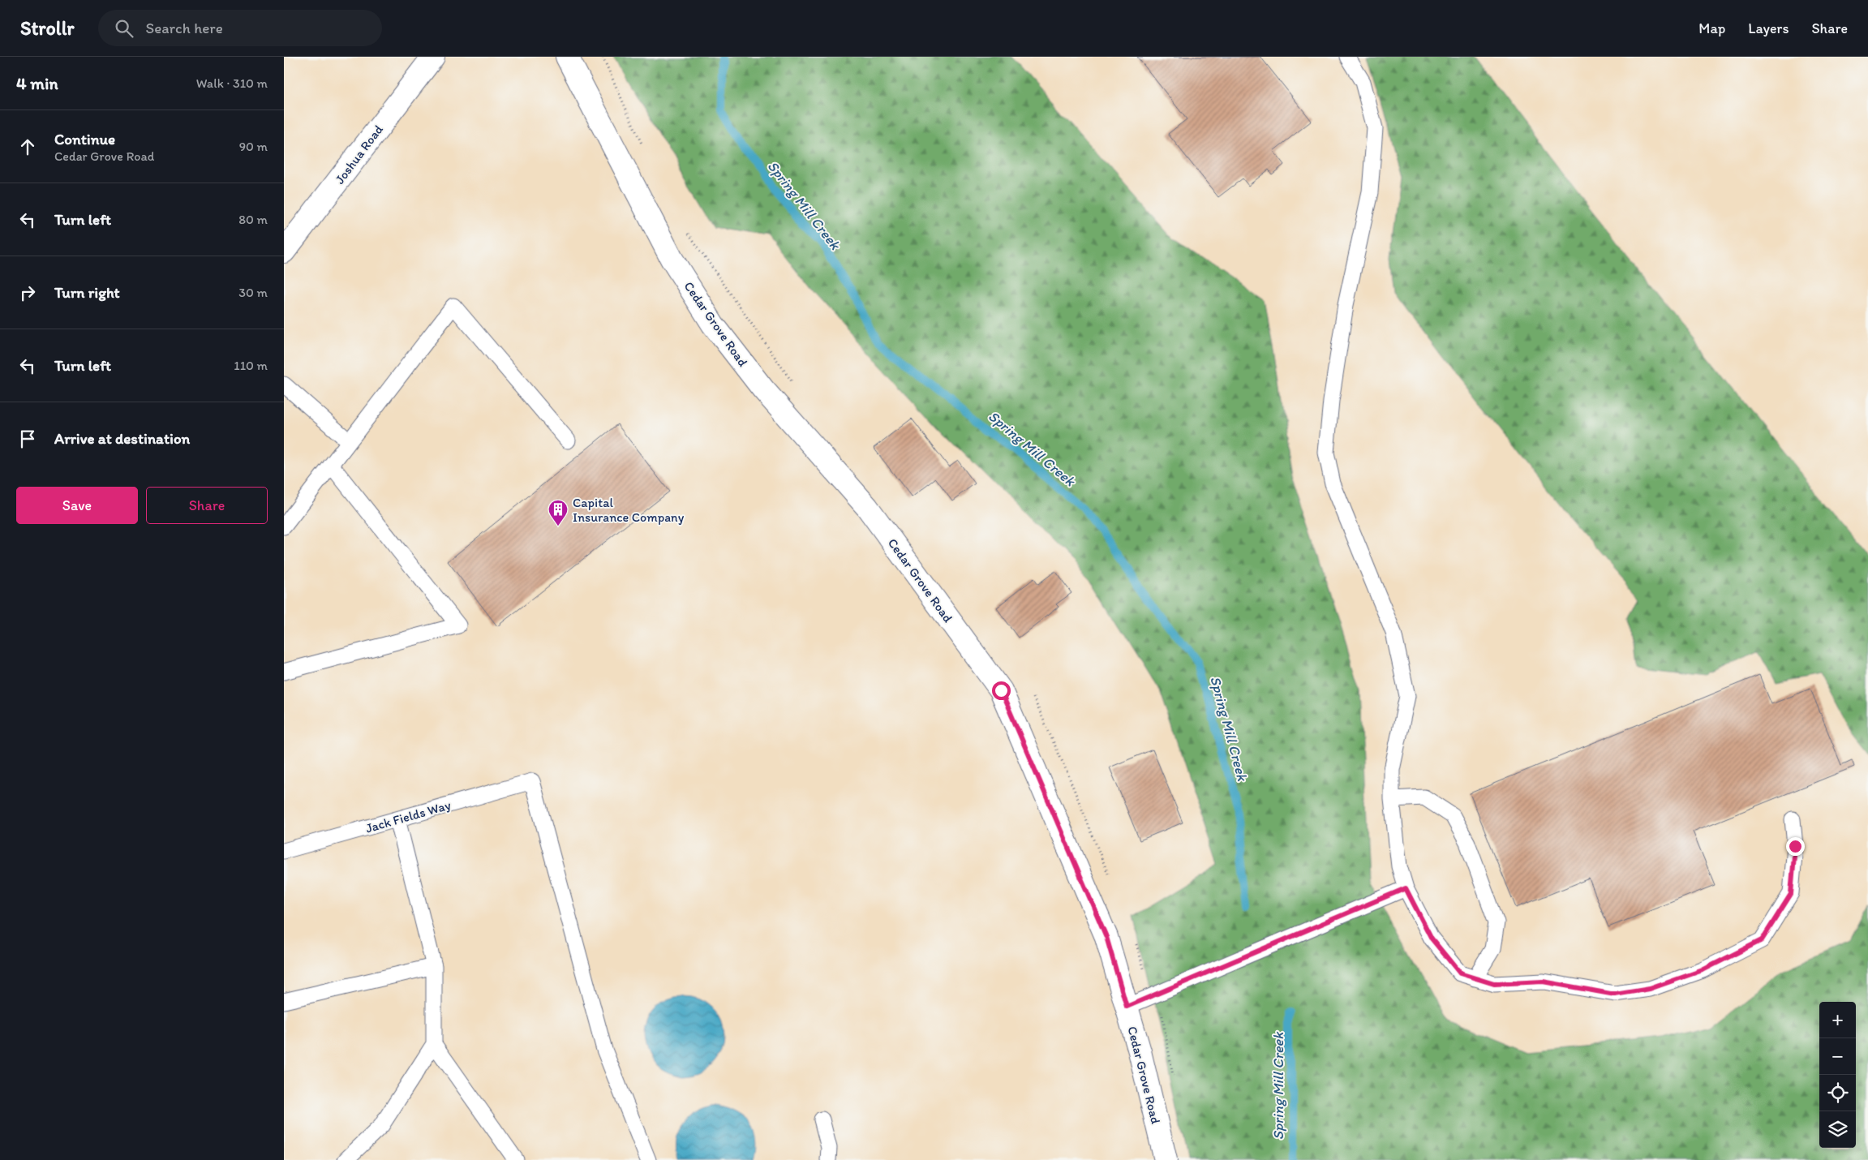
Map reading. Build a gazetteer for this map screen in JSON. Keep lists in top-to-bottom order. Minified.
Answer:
{"streets":{"street":["Joshua Road","Cedar Grove Road"],"lane":["Jack Fields Way"]},"water":["Spring Mill Creek"],"places":{"building":["Capital Insurance Company"]},"page":{"header":"Strollr","search":"Search here","nav":["Map","Layers","Share"],"heading":["4 min","Walk · 310 m"],"list":[["Continue","Cedar Grove Road","90 m"],["Turn left","80 m"],["Turn right","30 m"],["Turn left","110 m"],"Arrive at destination"],"buttons":["Save","Share"],"map_buttons":["+","−"]}}
